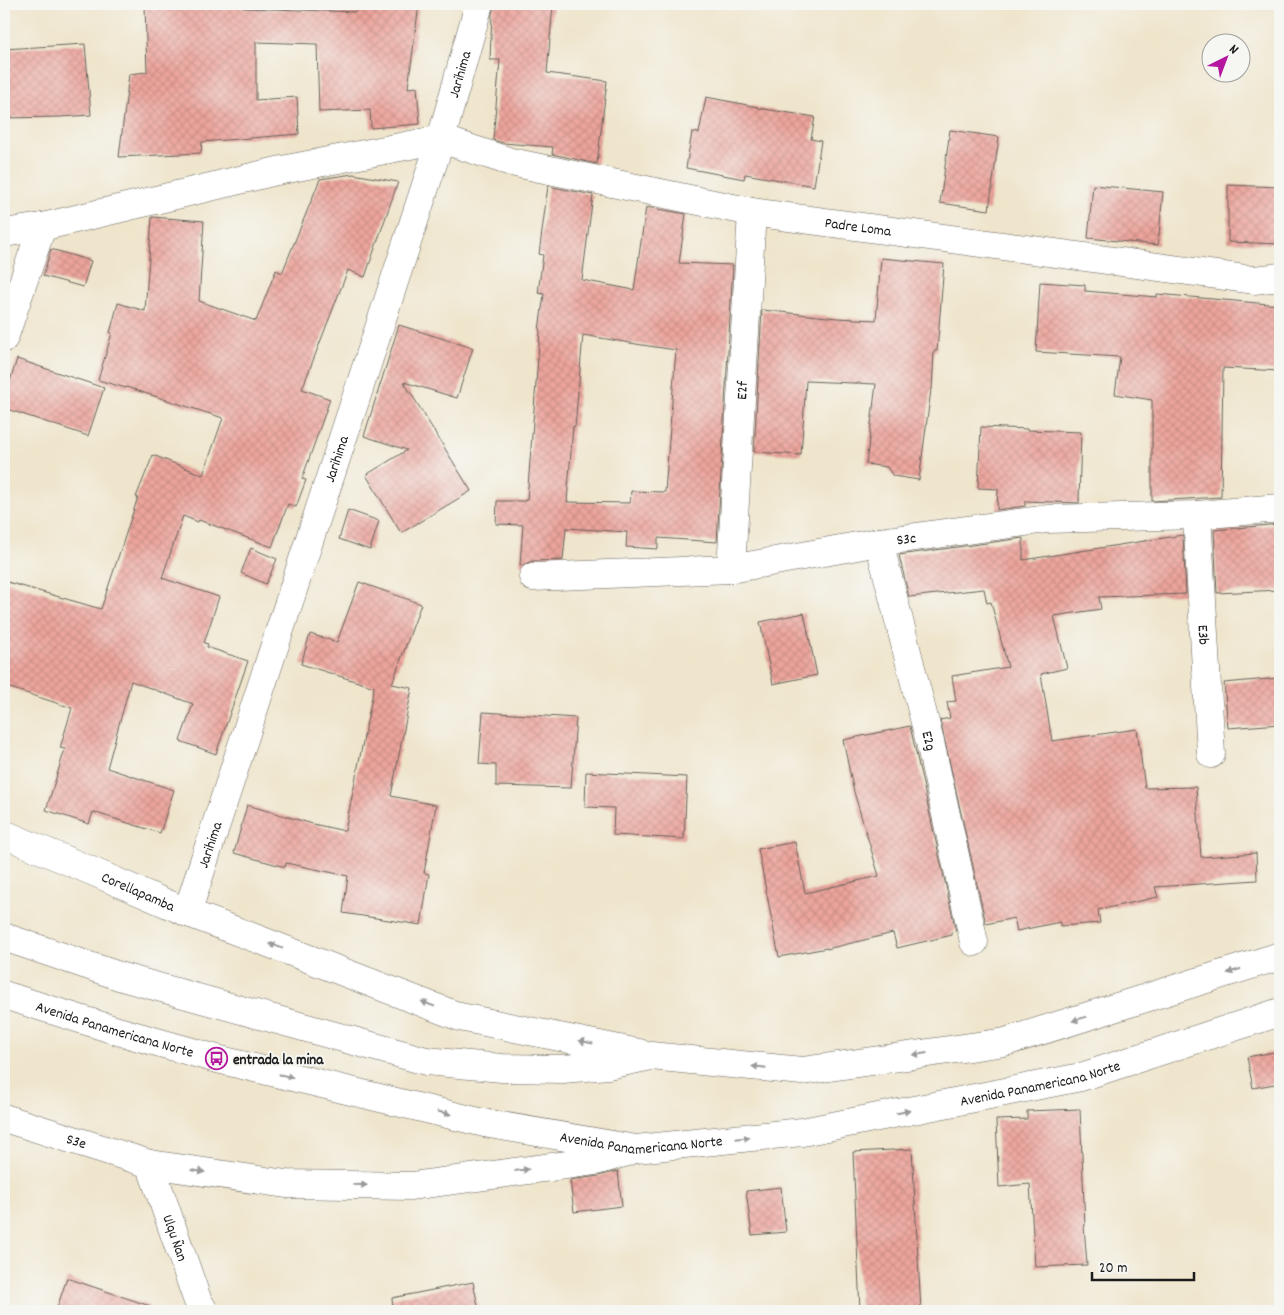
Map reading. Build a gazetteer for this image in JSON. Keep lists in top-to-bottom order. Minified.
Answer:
{"streets":{"main road":["Jarihima","Padre Loma","E2f","S3c","E3b","E2g","Corellapamba","Avenida Panamericana Norte","S3e","Ulqu Ñan"]},"crossings":[["Jarihima","Padre Loma"],["Jarihima","Corellapamba"],["Padre Loma","E2f"],["E2f","S3c"],["S3c","E3b"],["S3c","E2g"],["Avenida Panamericana Norte","S3e"],["S3e","Ulqu Ñan"]],"places":{"bus stop":["entrada la mina"]},"scale_bar":"20 m","north":"top right"}
